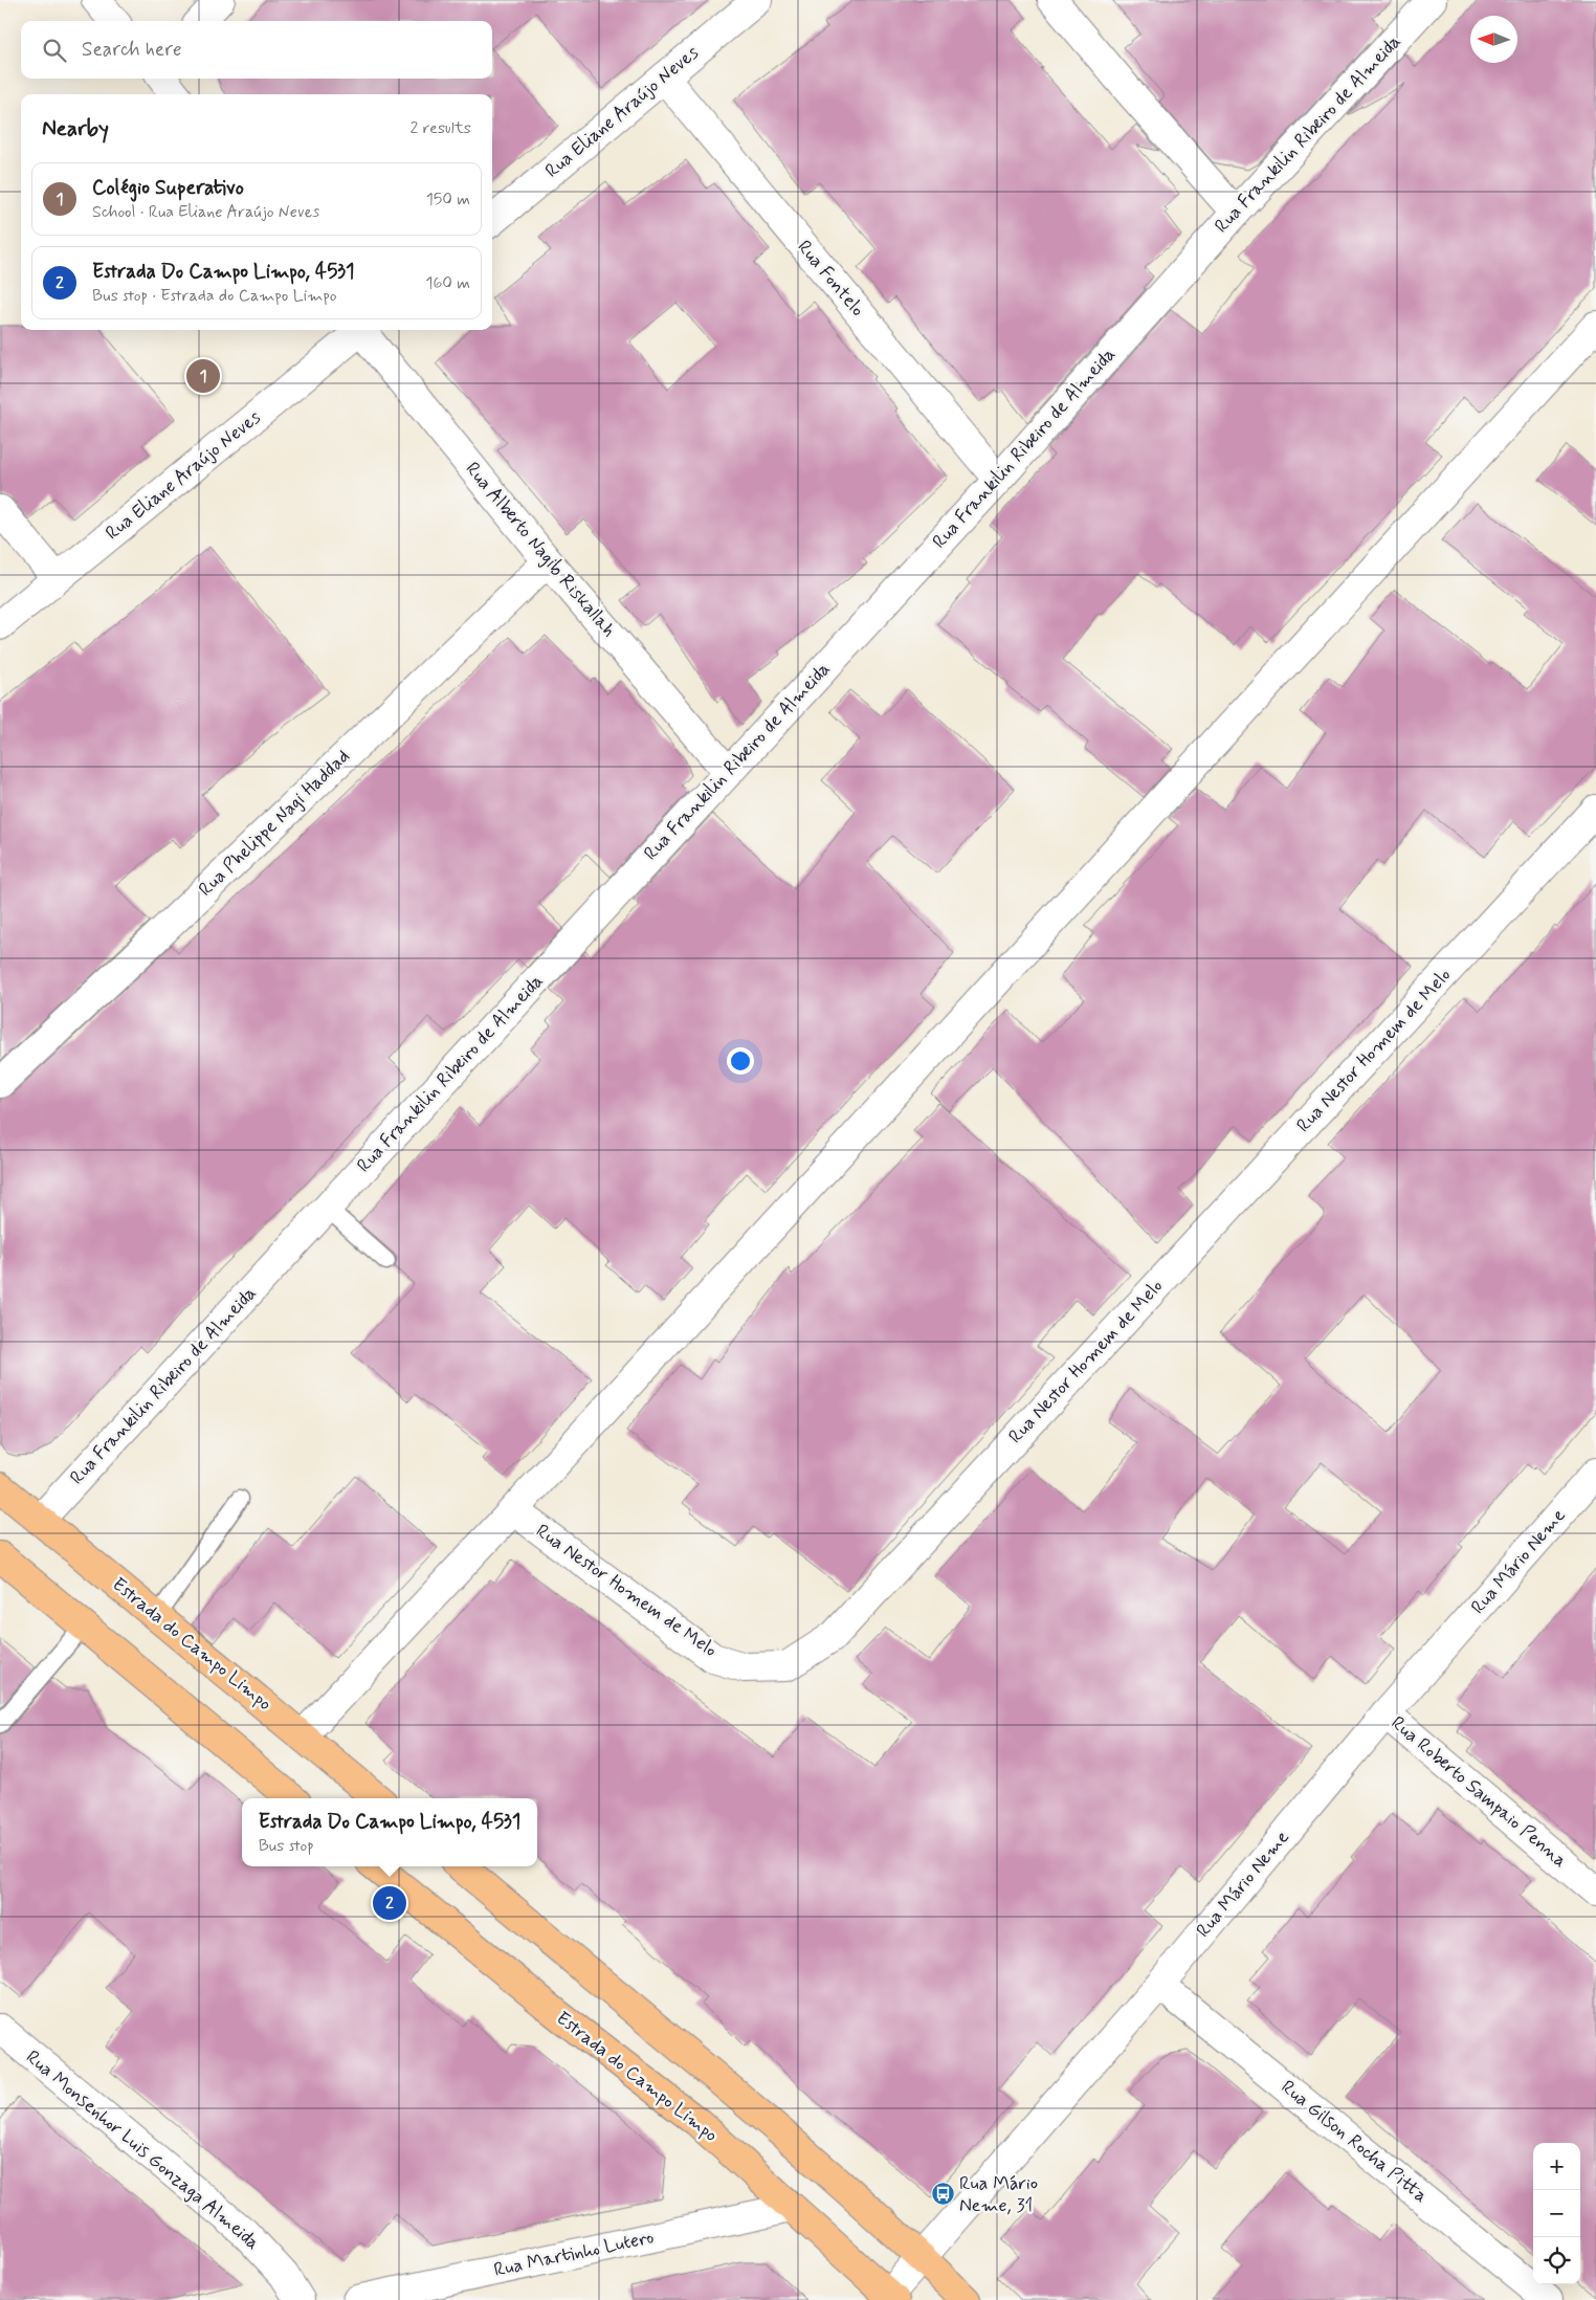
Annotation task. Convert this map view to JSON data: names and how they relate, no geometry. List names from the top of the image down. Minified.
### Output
{"streets":{"main road":["Estrada do Campo Limpo"],"street":["Rua Eliane Araújo Neves","Rua Frankilin Ribeiro de Almeida","Rua Fontelo","Rua Alberto Nagib Riskallah","Rua Phelippe Nagi Haddad","Rua Nestor Homem de Melo","Rua Mário Neme","Rua Roberto Sampaio Penna","Rua Gilson Rocha Pitta","Rua Monsenhor Luis Gonzaga Almeida","Rua Martinho Lutero"]},"crossings":[["Rua Eliane Araújo Neves","Rua Fontelo"],["Rua Frankilin Ribeiro de Almeida","Rua Fontelo"],["Rua Frankilin Ribeiro de Almeida","Rua Alberto Nagib Riskallah"],["Rua Frankilin Ribeiro de Almeida","Estrada do Campo Limpo"],["Rua Alberto Nagib Riskallah","Rua Phelippe Nagi Haddad"],["Rua Mário Neme","Estrada do Campo Limpo"],["Rua Mário Neme","Rua Roberto Sampaio Penna"],["Rua Mário Neme","Rua Gilson Rocha Pitta"],["Estrada do Campo Limpo","Rua Martinho Lutero"]],"places":{"bus stop":["Rua Mário Neme, 31"]},"north":"left","page":{"search":"Search here","heading":["Nearby","2 results"],"list":[{"mark":"1","name":"Colégio Superativo","note":"School · Rua Eliane Araújo Neves","value":"150 m"},{"mark":"2","name":"Estrada Do Campo Limpo, 4531","note":"Bus stop · Estrada do Campo Limpo","value":"160 m"}],"pins":["1","2"],"popup":["Estrada Do Campo Limpo, 4531","Bus stop"],"map_buttons":["+","−"]}}
